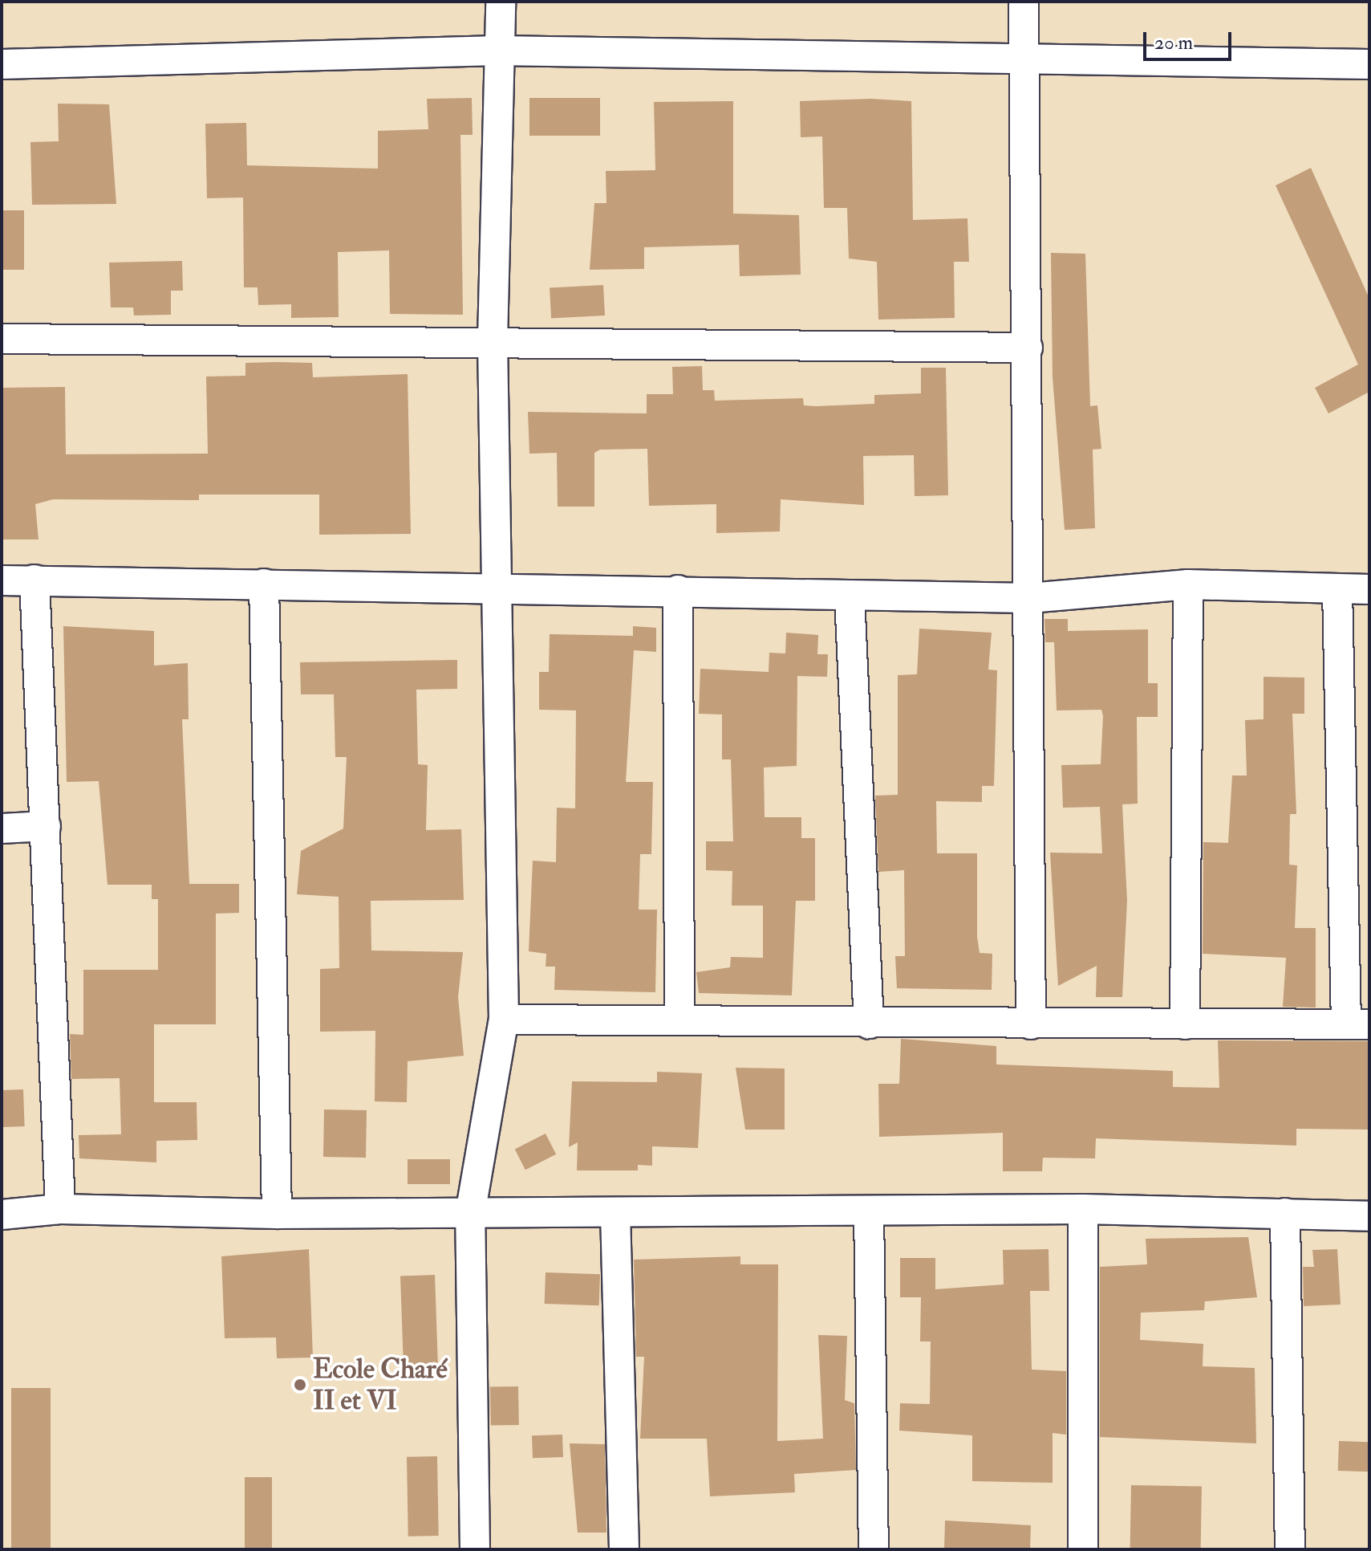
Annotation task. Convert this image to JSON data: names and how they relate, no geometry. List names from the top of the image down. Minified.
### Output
{"places":["Ecole Charé II et VI"],"scale_bar":"20 m"}
